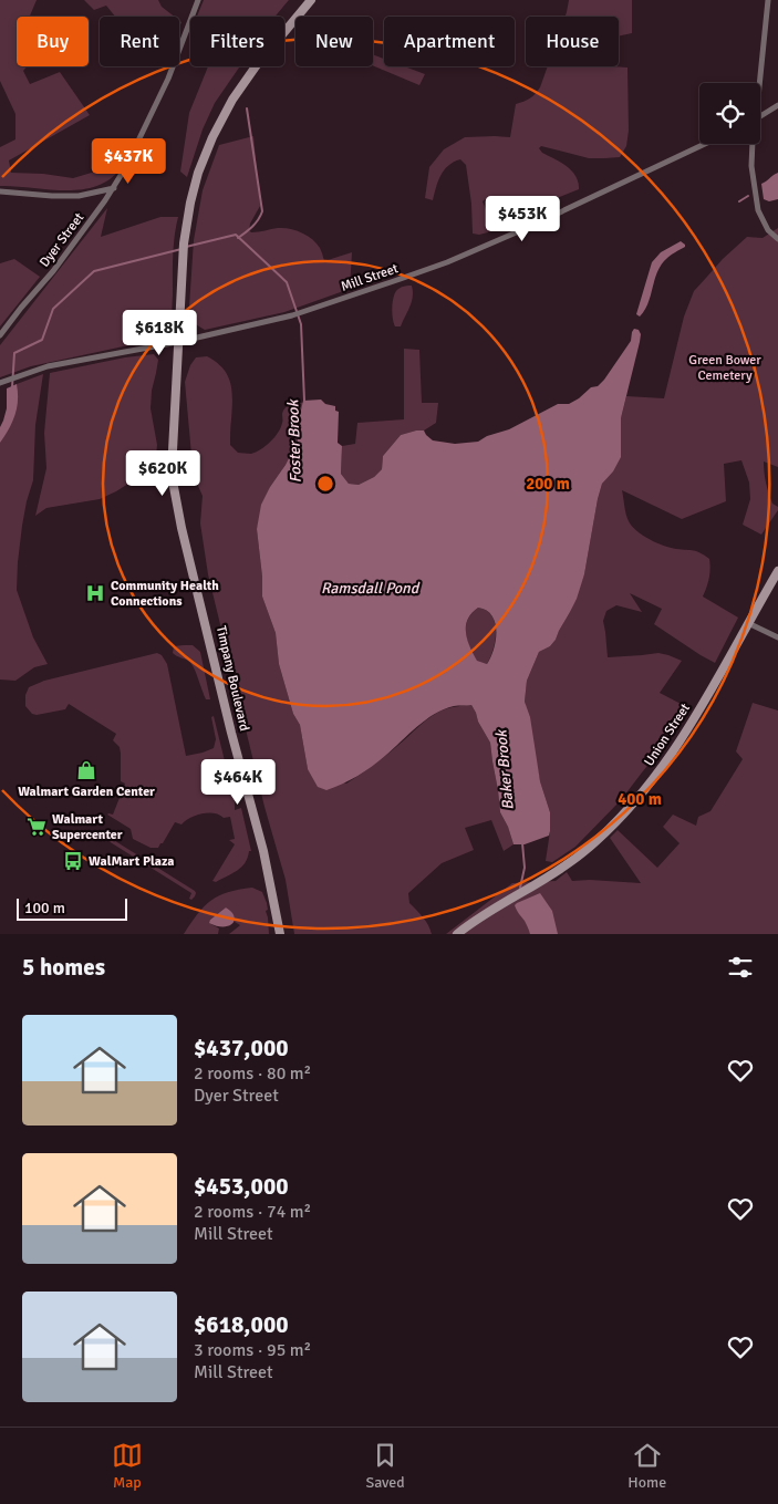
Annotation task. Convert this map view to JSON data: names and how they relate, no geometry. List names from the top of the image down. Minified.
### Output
{"streets":{"main road":["Timpany Boulevard","Union Street"],"street":["Dyer Street","Mill Street"]},"crossings":[["Mill Street","Timpany Boulevard"]],"water":["Foster Brook","Ramsdall Pond","Baker Brook"],"parks":["Green Bower Cemetery"],"places":{"hospital":["Community Health Connections"],"shop":["Walmart Garden Center"],"supermarket":["Walmart Supercenter"],"bus stop":["WalMart Plaza"]},"scale_bar":"100 m","page":{"chip":["Buy","Rent","Filters","New","Apartment","House"],"price":["$437K","$453K","$618K","$620K","$464K"],"scale":"100 m","heading":"5 homes","list":[{"name":"$437,000","note":"2 rooms · 80 m² · Dyer Street"},{"name":"$453,000","note":"2 rooms · 74 m² · Mill Street"},{"name":"$618,000","note":"3 rooms · 95 m² · Mill Street"}],"tabs":["Map","Saved","Home"]},"rings":["200 m","400 m"]}
